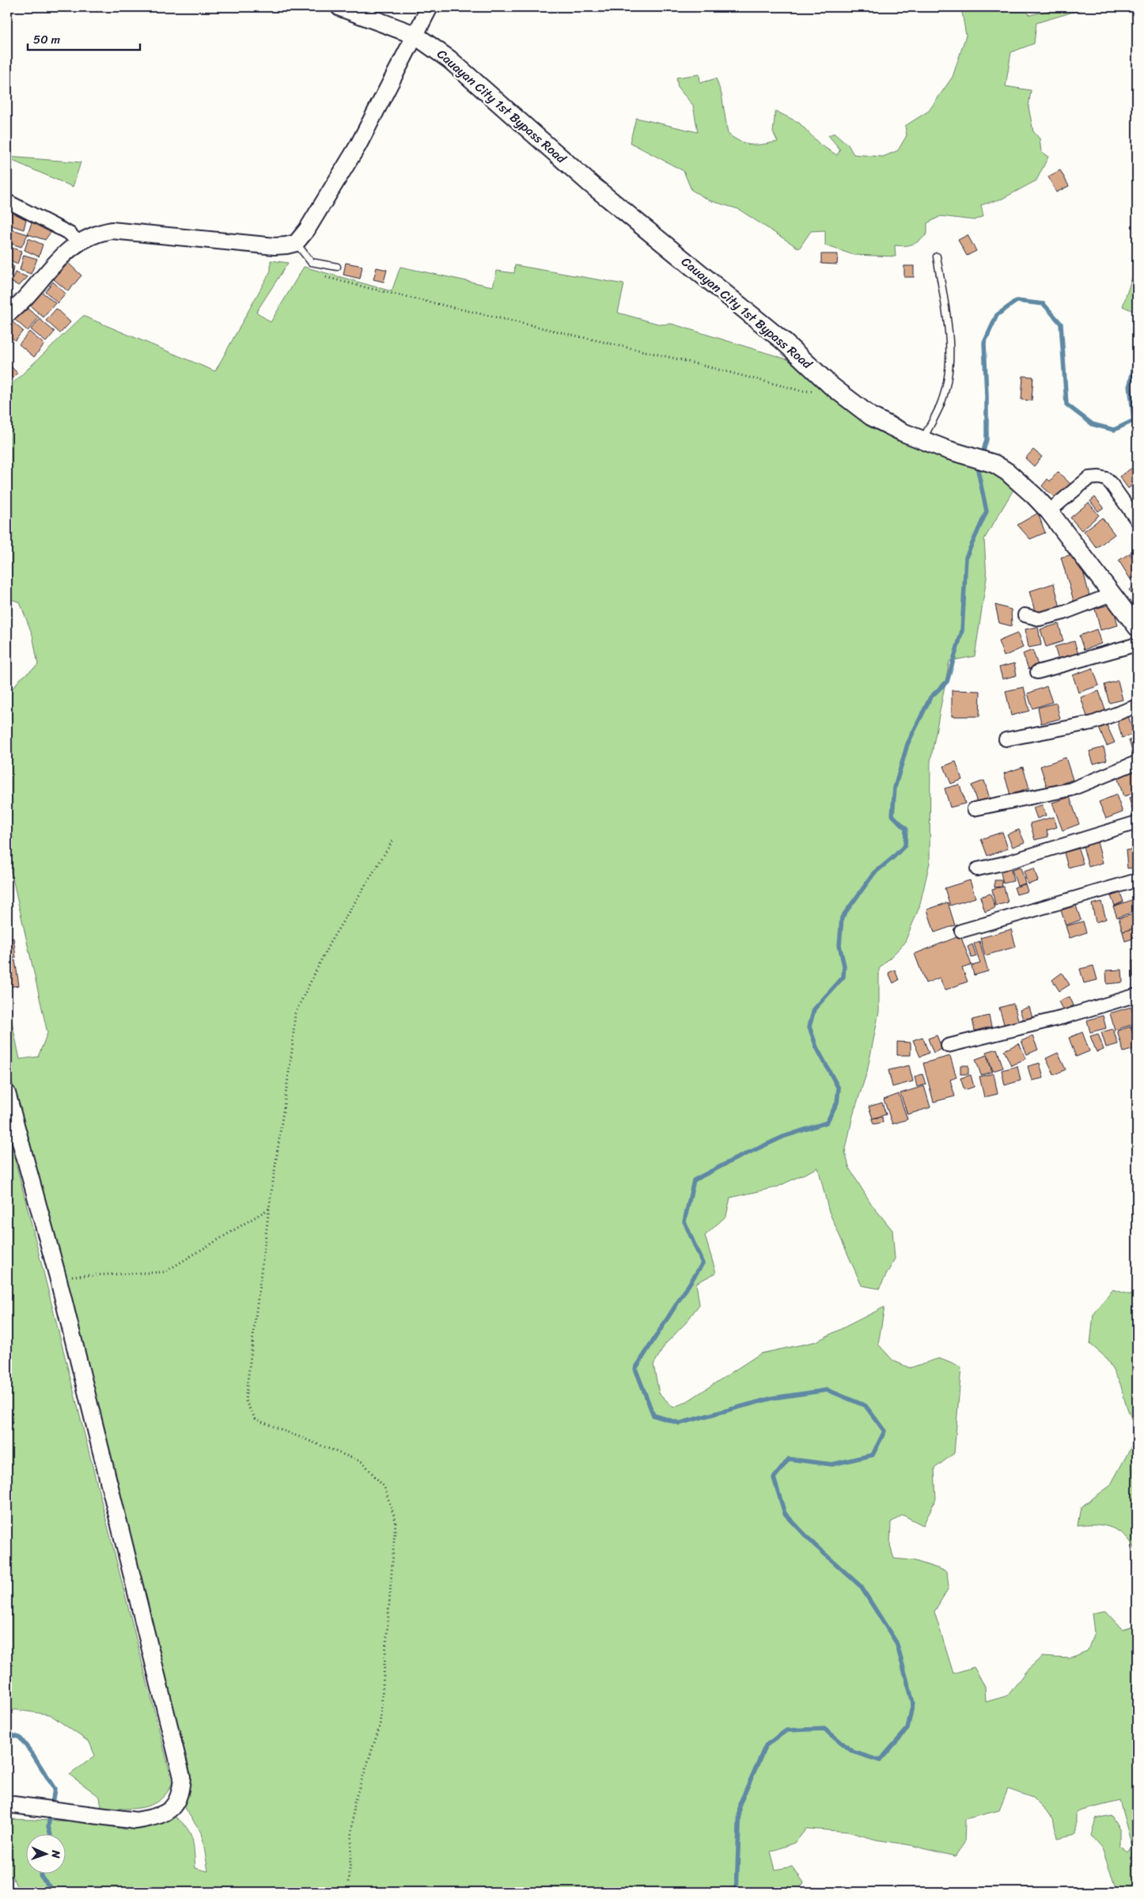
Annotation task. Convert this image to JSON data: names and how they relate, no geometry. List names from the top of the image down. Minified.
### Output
{"streets":{"main road":["Cauayan City 1st Bypass Road"]},"scale_bar":"50 m","north":"right"}
